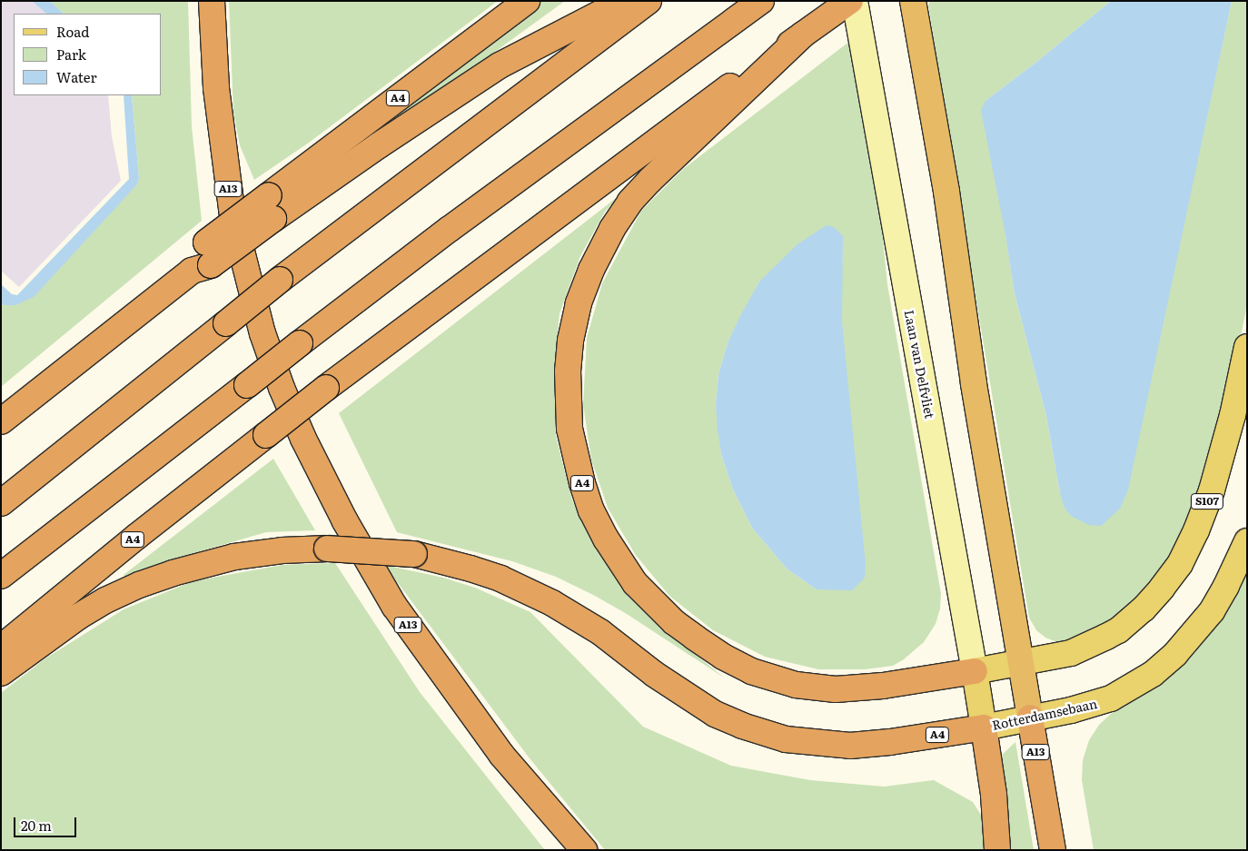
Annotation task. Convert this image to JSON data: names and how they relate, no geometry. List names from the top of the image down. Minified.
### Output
{"streets":{"highway":["A4","A13"],"main road":["Laan van Delfvliet","S107","Rotterdamsebaan"]},"crossings":[["A4","Laan van Delfvliet"],["A4","S107"],["A4","Rotterdamsebaan"],["A13","Rotterdamsebaan"],["Laan van Delfvliet","S107"],["Laan van Delfvliet","Rotterdamsebaan"]],"legend":["Road","Park","Water"],"scale_bar":"20 m"}
